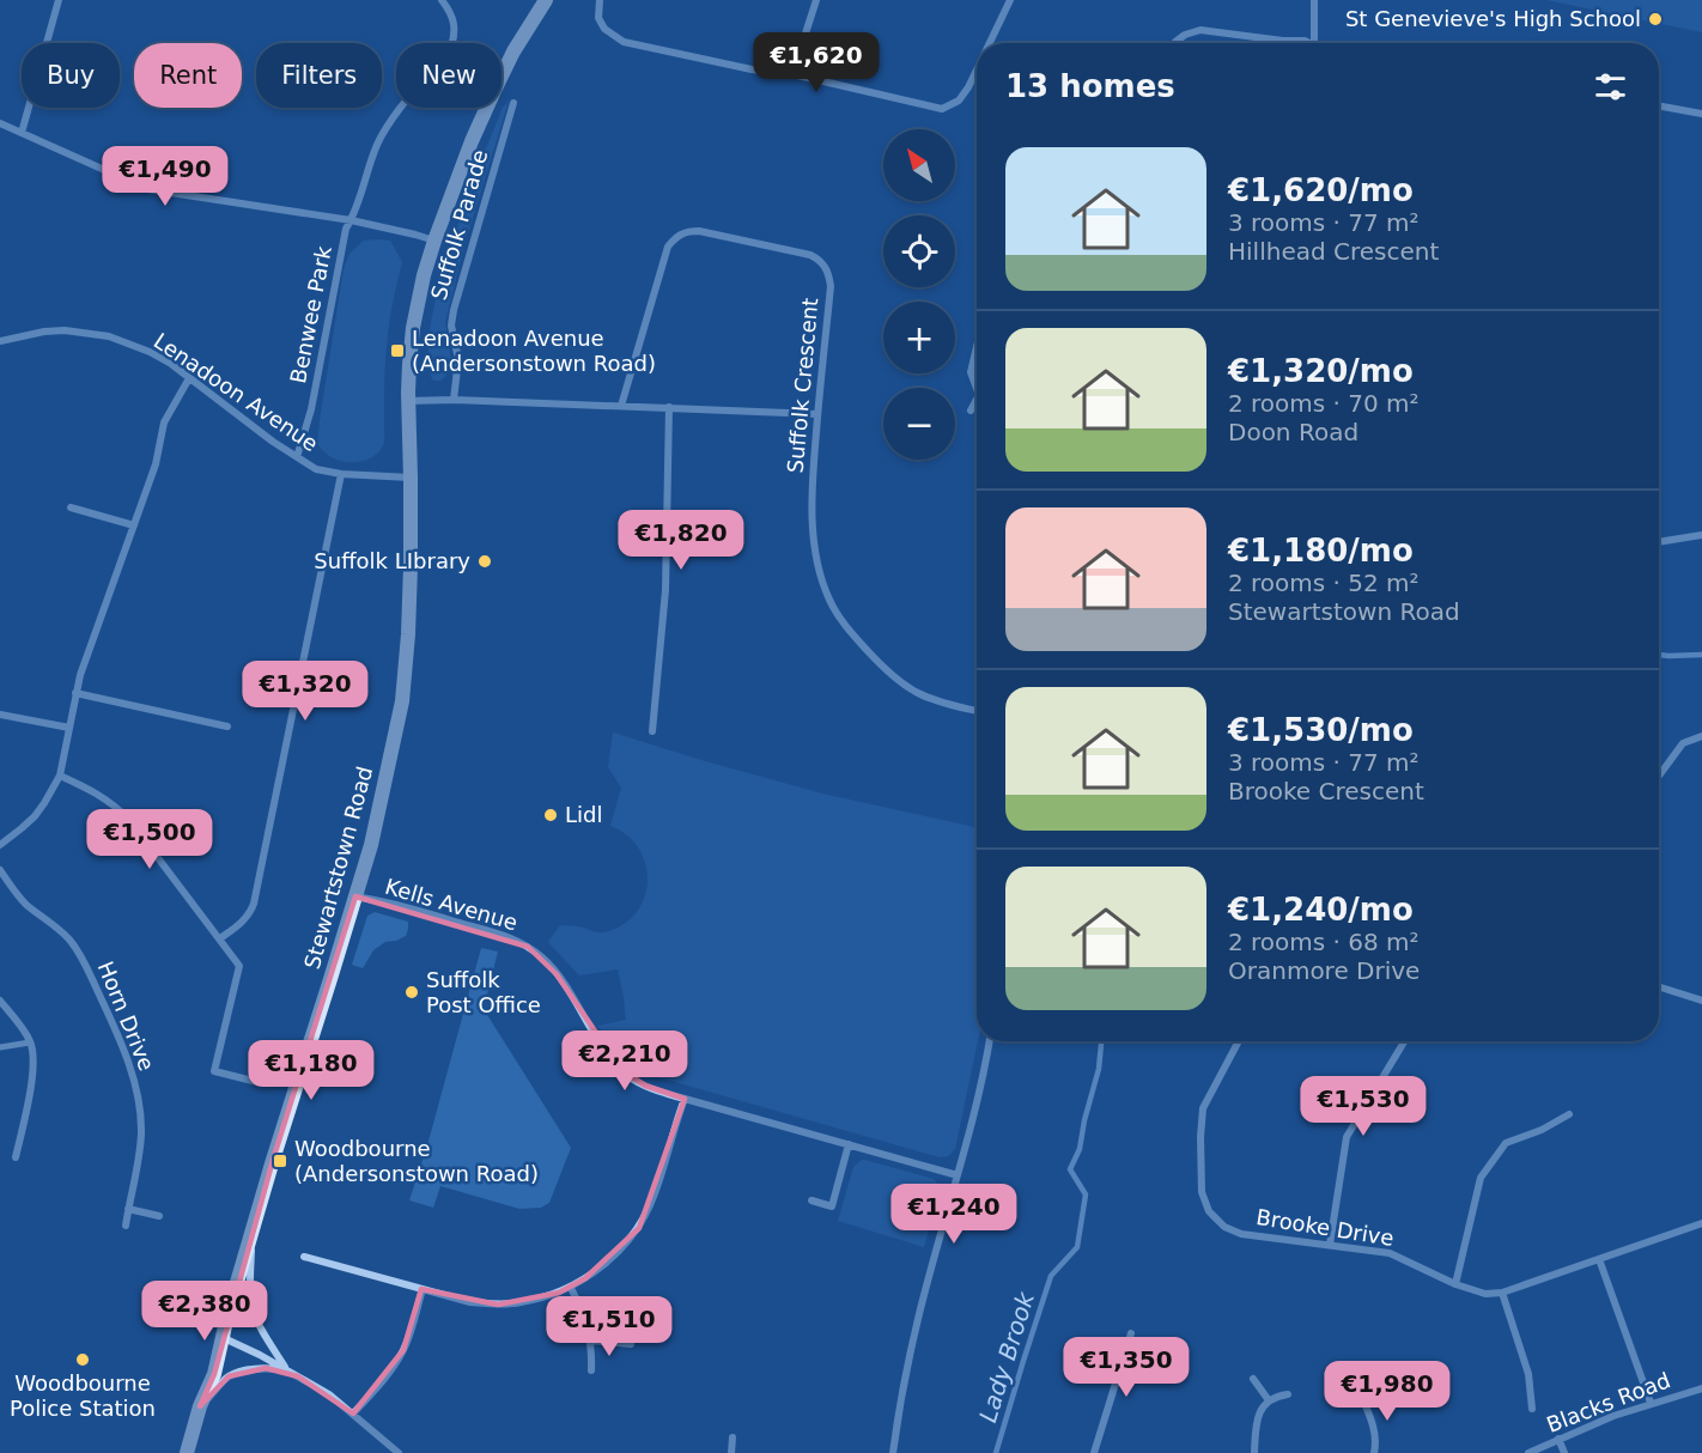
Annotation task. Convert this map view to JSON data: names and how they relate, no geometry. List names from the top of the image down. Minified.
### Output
{"streets":{"main road":["Stewartstown Road"],"street":["Suffolk Parade","Benwee Park","Suffolk Crescent","Lenadoon Avenue","Kells Avenue","Horn Drive","Brooke Drive","Blacks Road"]},"crossings":[["Benwee Park","Lenadoon Avenue"],["Lenadoon Avenue","Stewartstown Road"],["Stewartstown Road","Kells Avenue"]],"water":["Lady Brook"],"places":{"other":["St Genevieve's High School","Suffolk LIbrary","Lidl","Suffolk Post Office","Woodbourne Police Station"],"transit":["Lenadoon Avenue (Andersonstown Road)","Woodbourne (Andersonstown Road)"]},"north":"top left","page":{"price":["€1,620","€1,490","€1,820","€1,320","€1,500","€2,210","€1,180","€1,530","€1,240","€2,380","€1,510","€1,350","€1,980"],"chip":["Buy","Rent","Filters","New"],"heading":"13 homes","map_buttons":["+","−"],"list":[{"name":"€1,620/mo","note":"3 rooms · 77 m² · Hillhead Crescent"},{"name":"€1,320/mo","note":"2 rooms · 70 m² · Doon Road"},{"name":"€1,180/mo","note":"2 rooms · 52 m² · Stewartstown Road"},{"name":"€1,530/mo","note":"3 rooms · 77 m² · Brooke Crescent"},{"name":"€1,240/mo","note":"2 rooms · 68 m² · Oranmore Drive"}]}}
